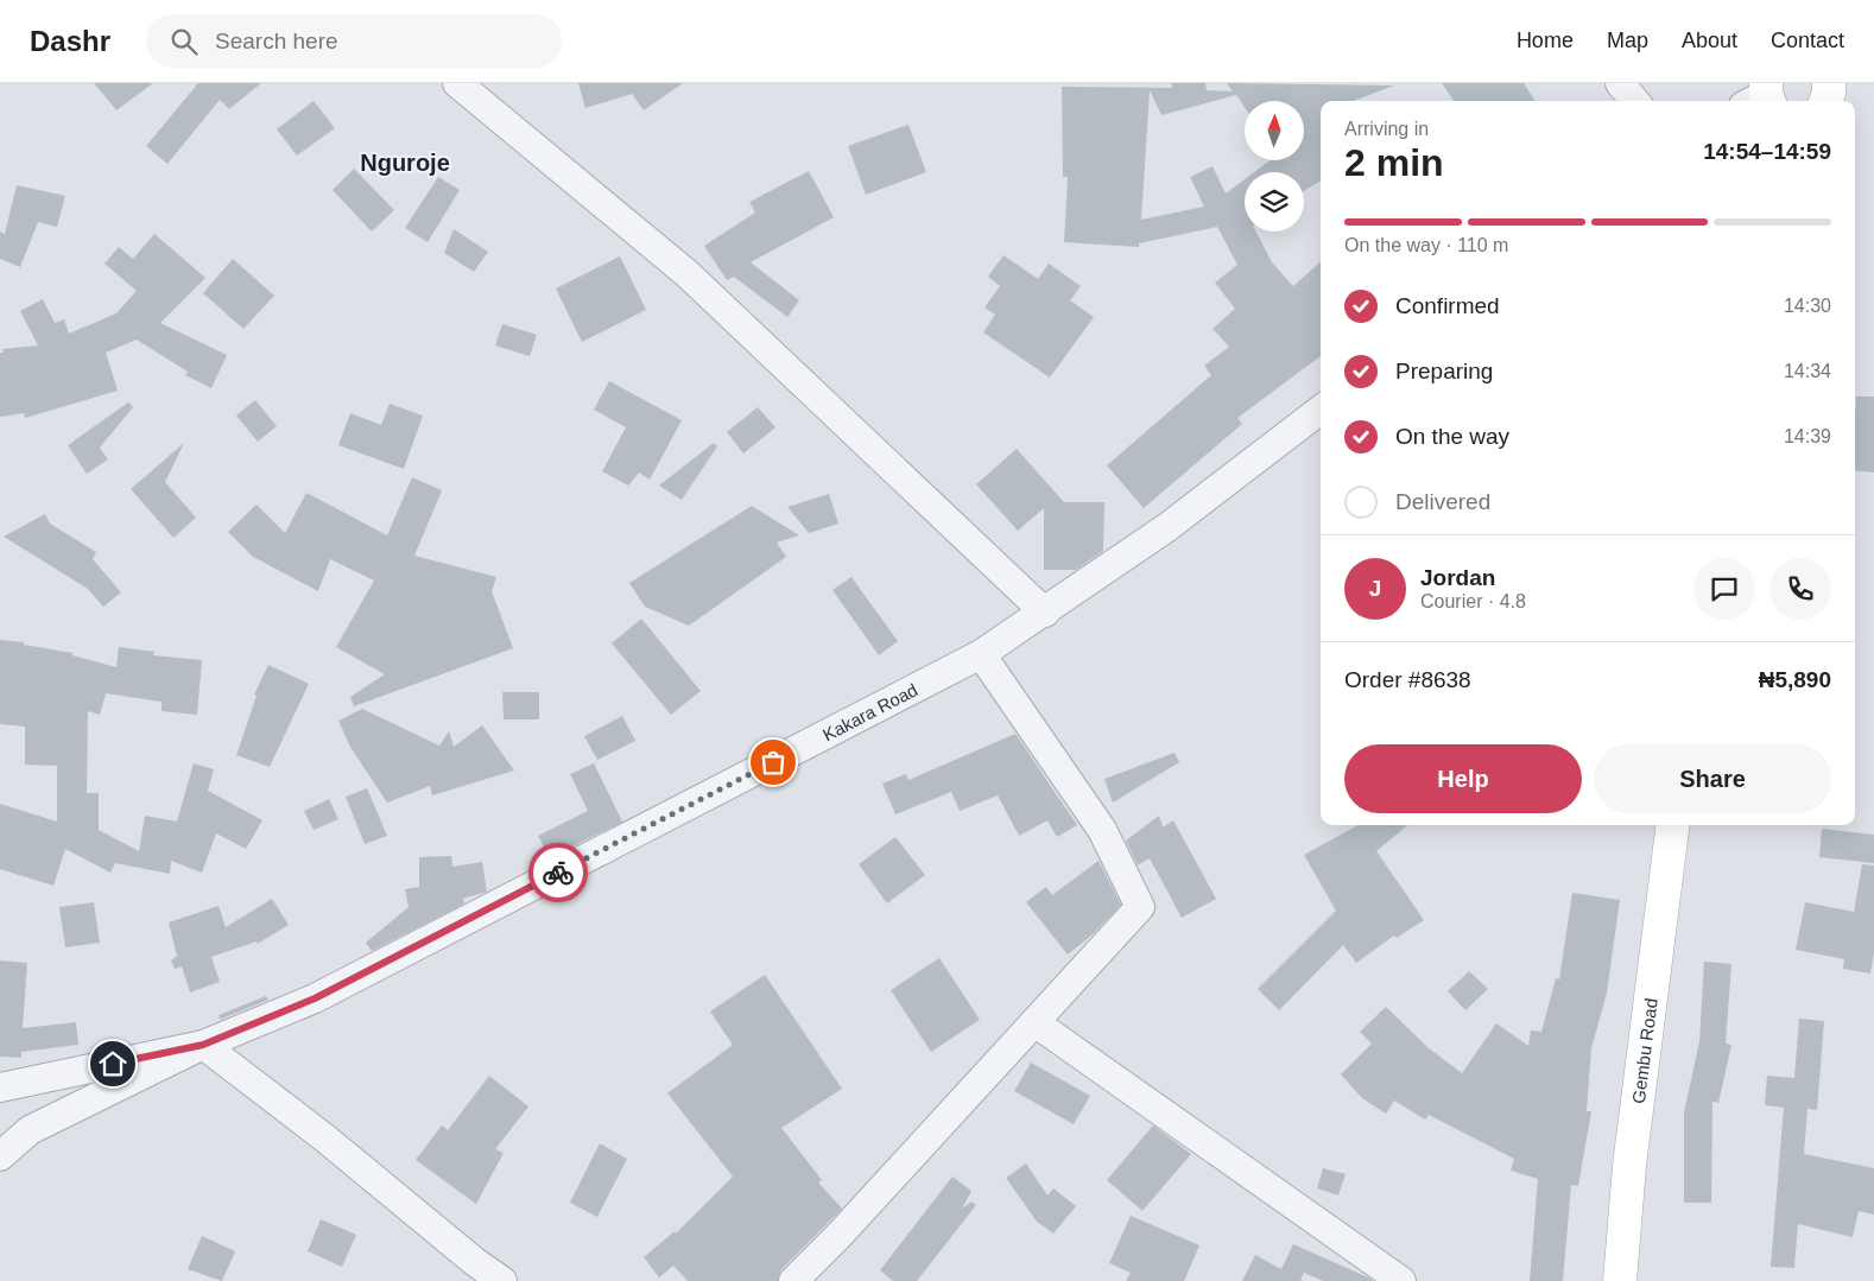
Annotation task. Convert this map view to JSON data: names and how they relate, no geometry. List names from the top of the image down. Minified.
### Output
{"streets":{"main road":["Gembu Road"],"street":["Kakara Road"]},"districts":["Nguroje"],"north":"top","page":{"header":"Dashr","search":"Search here","nav":["Home","Map","About","Contact"],"heading":["2 min","Arriving in","14:54–14:59"],"panel":["Jordan","Courier · 4.8","Order #8638","₦5,890"],"bar":"On the way · 110 m","list":[["Confirmed","14:30"],["Preparing","14:34"],["On the way","14:39"],"Delivered"],"round":"J","buttons":["Help","Share"]}}
